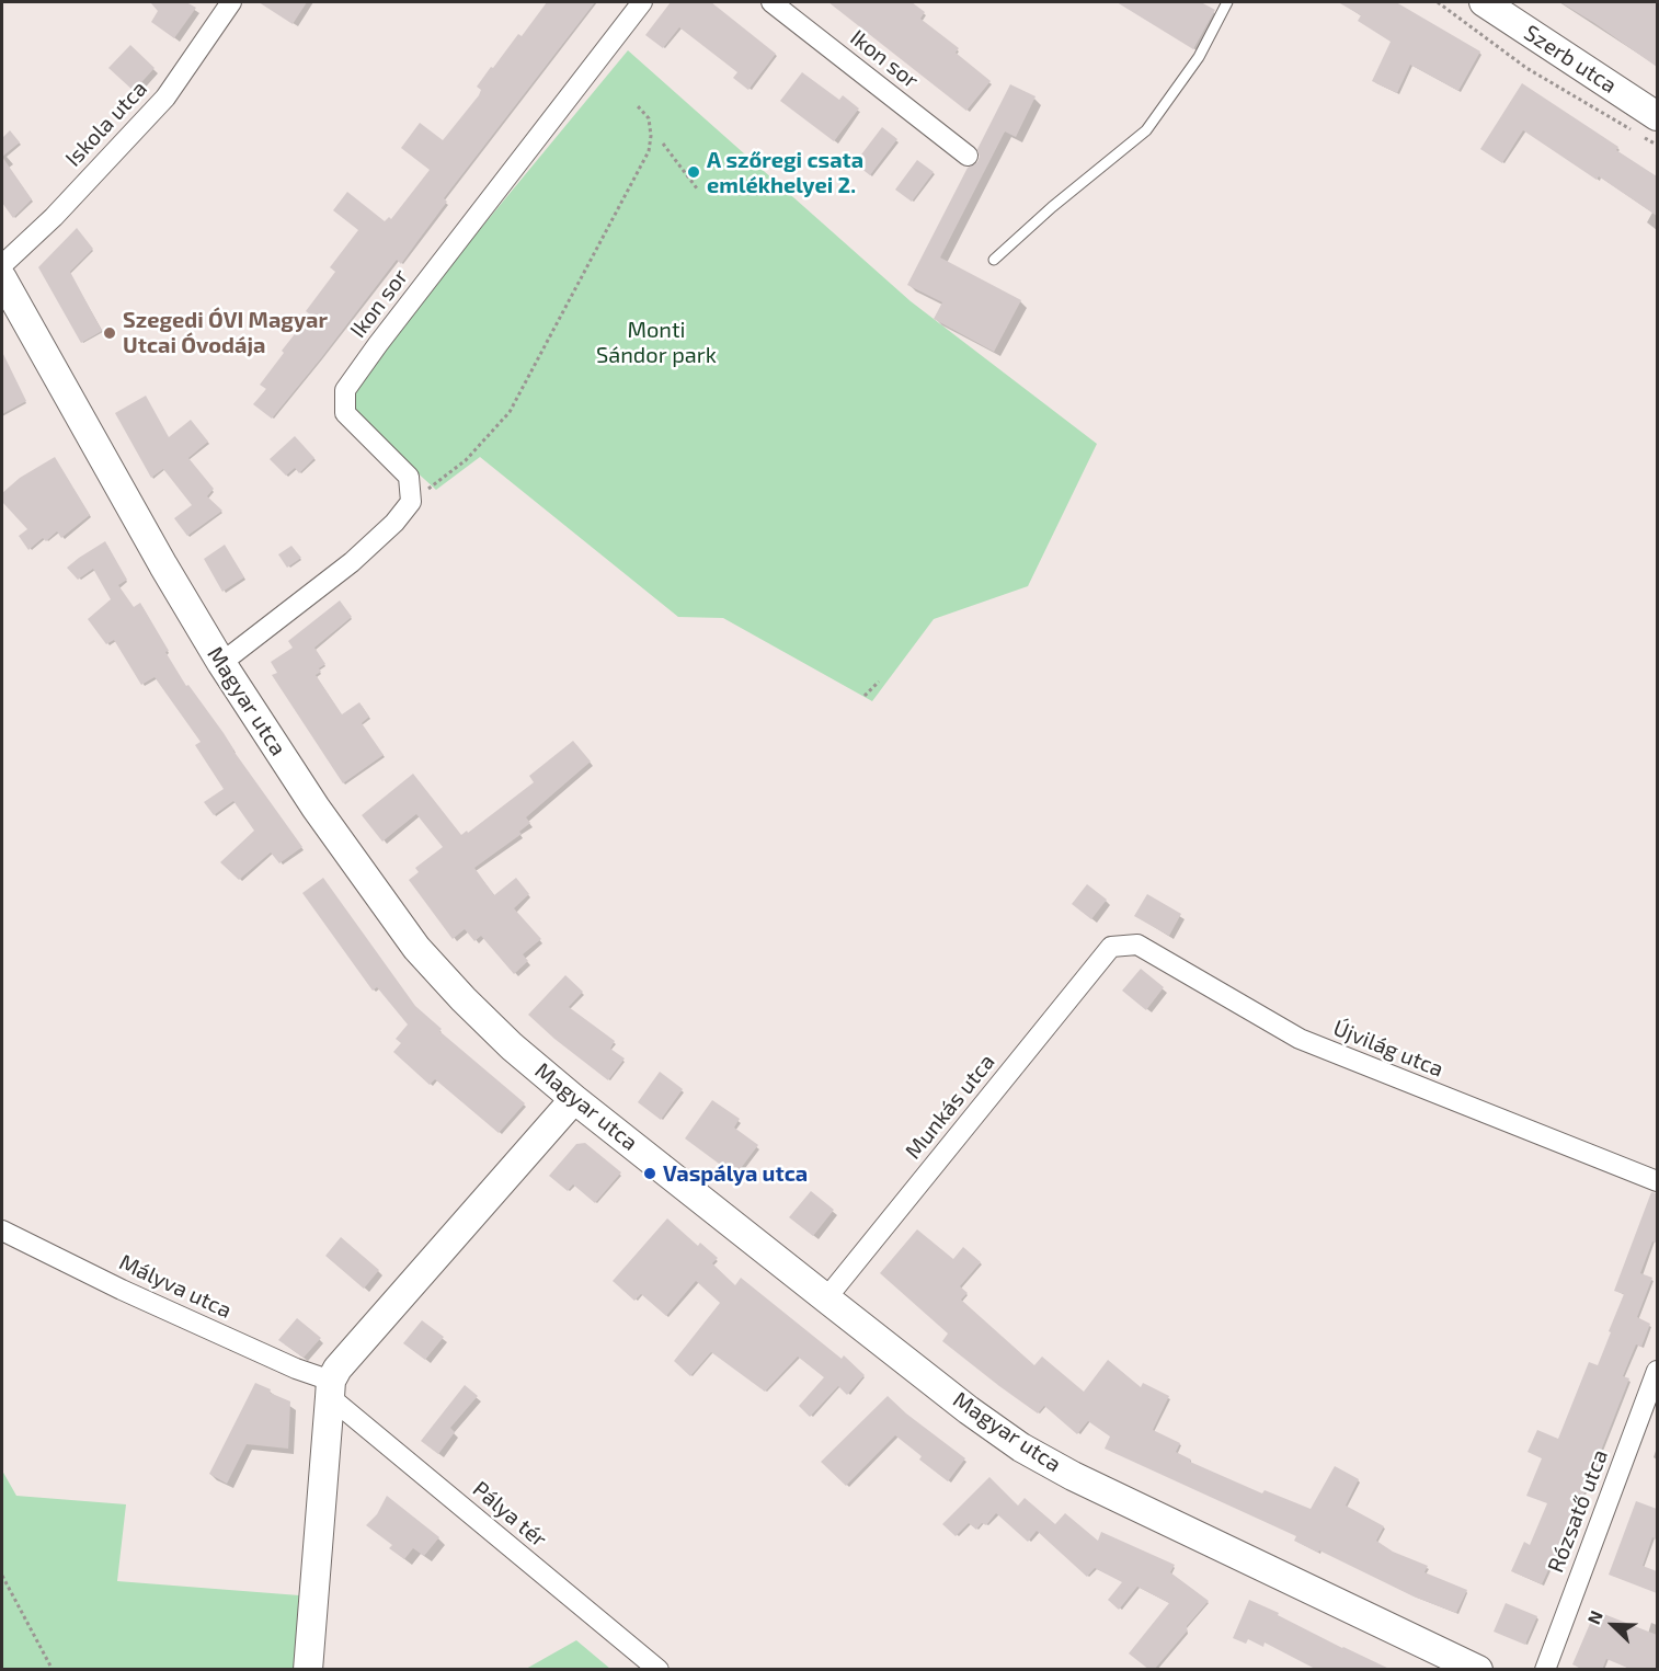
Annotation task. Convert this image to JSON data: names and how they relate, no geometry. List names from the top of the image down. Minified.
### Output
{"streets":{"street":["Ikon sor","Szerb utca","Iskola utca","Magyar utca","Újvilág utca","Munkás utca","Mályva utca","Rózsatő utca","Pálya tér"]},"crossings":[["Magyar utca","Munkás utca"],["Újvilág utca","Munkás utca"],["Mályva utca","Pálya tér"]],"parks":["Monti Sándor park"],"places":["A szőregi csata emlékhelyei 2.","Szegedi ÓVI Magyar Utcai Óvodája","Vaspálya utca"],"north":"top left"}
